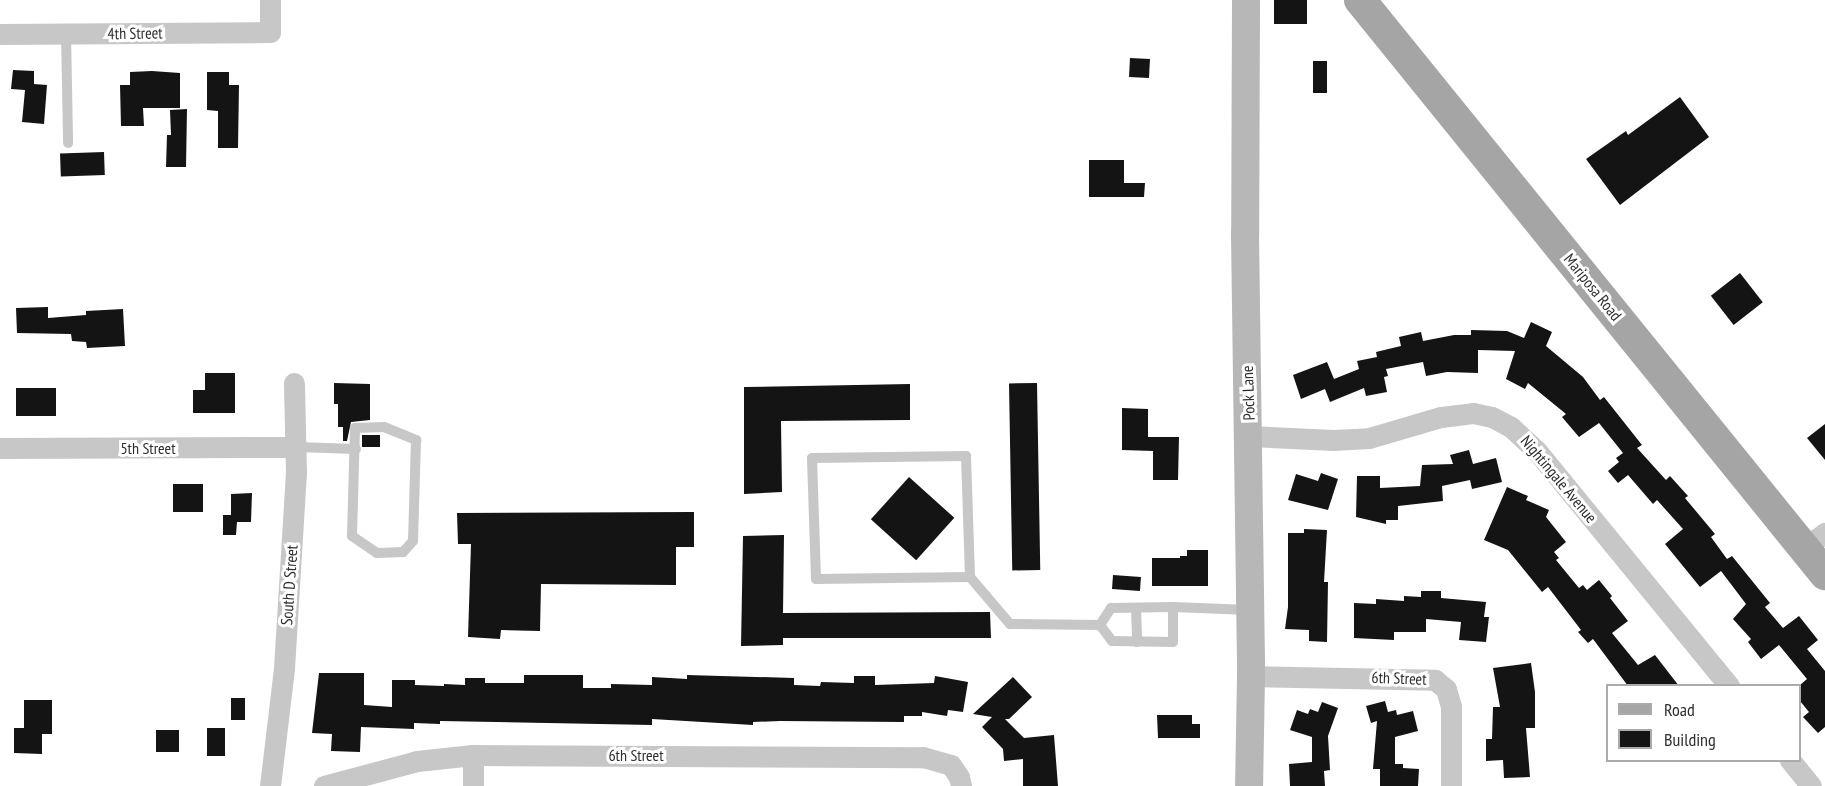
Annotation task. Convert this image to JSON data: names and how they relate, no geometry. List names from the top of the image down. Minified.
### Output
{"streets":{"main road":["Mariposa Road"],"street":["4th Street","Pock Lane","5th Street","Nightingale Avenue","South D Street","6th Street"]},"crossings":[["Pock Lane","Nightingale Avenue"],["Pock Lane","6th Street"],["5th Street","South D Street"]],"legend":["Road","Building"]}
